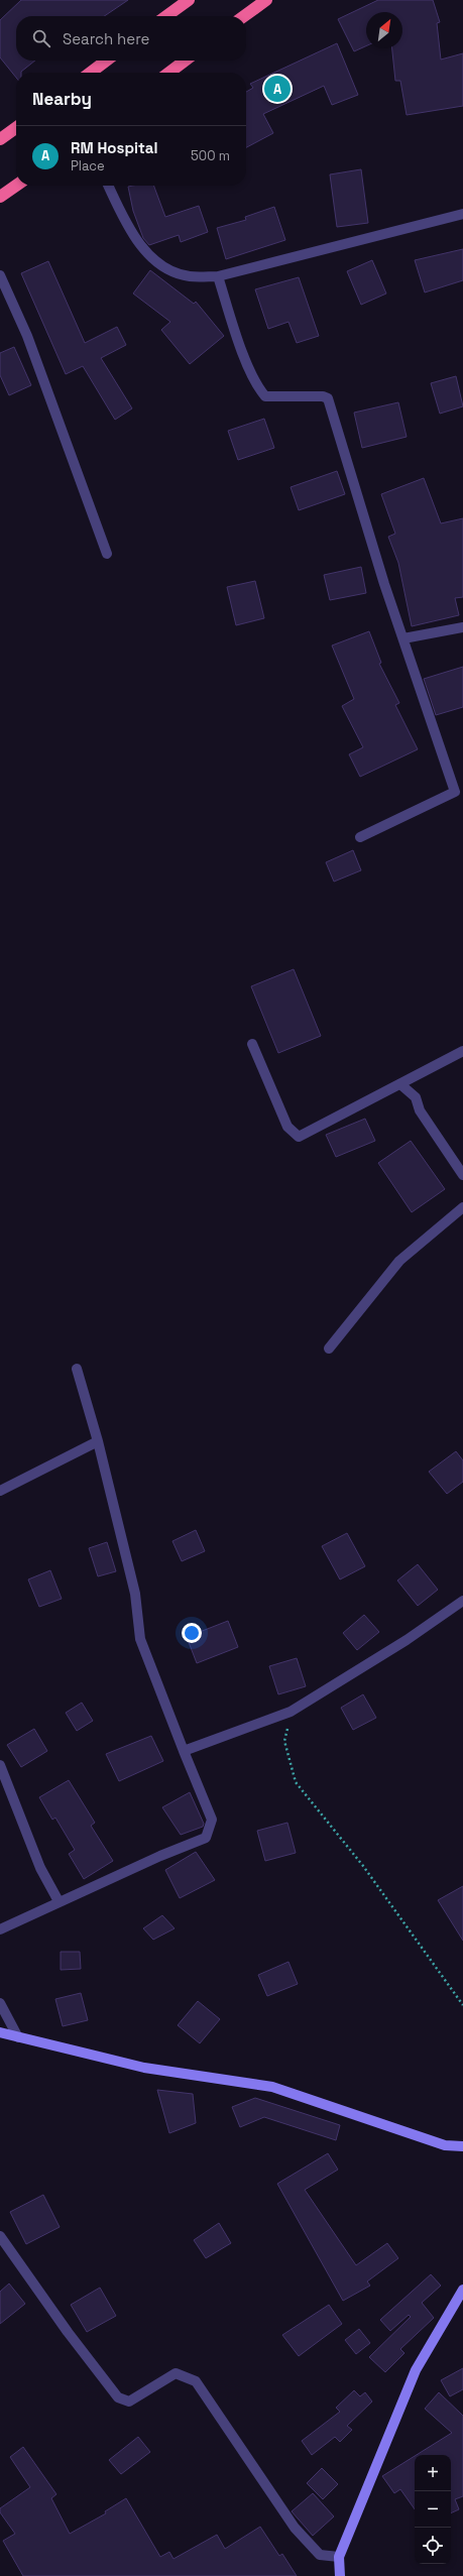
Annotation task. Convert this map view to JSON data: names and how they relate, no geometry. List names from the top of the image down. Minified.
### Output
{"north":"top right","page":{"search":"Search here","heading":"Nearby","pins":"A","list":[{"mark":"A","name":"RM Hospital","note":"Place","value":"500 m"}],"map_buttons":["+","−"]}}
